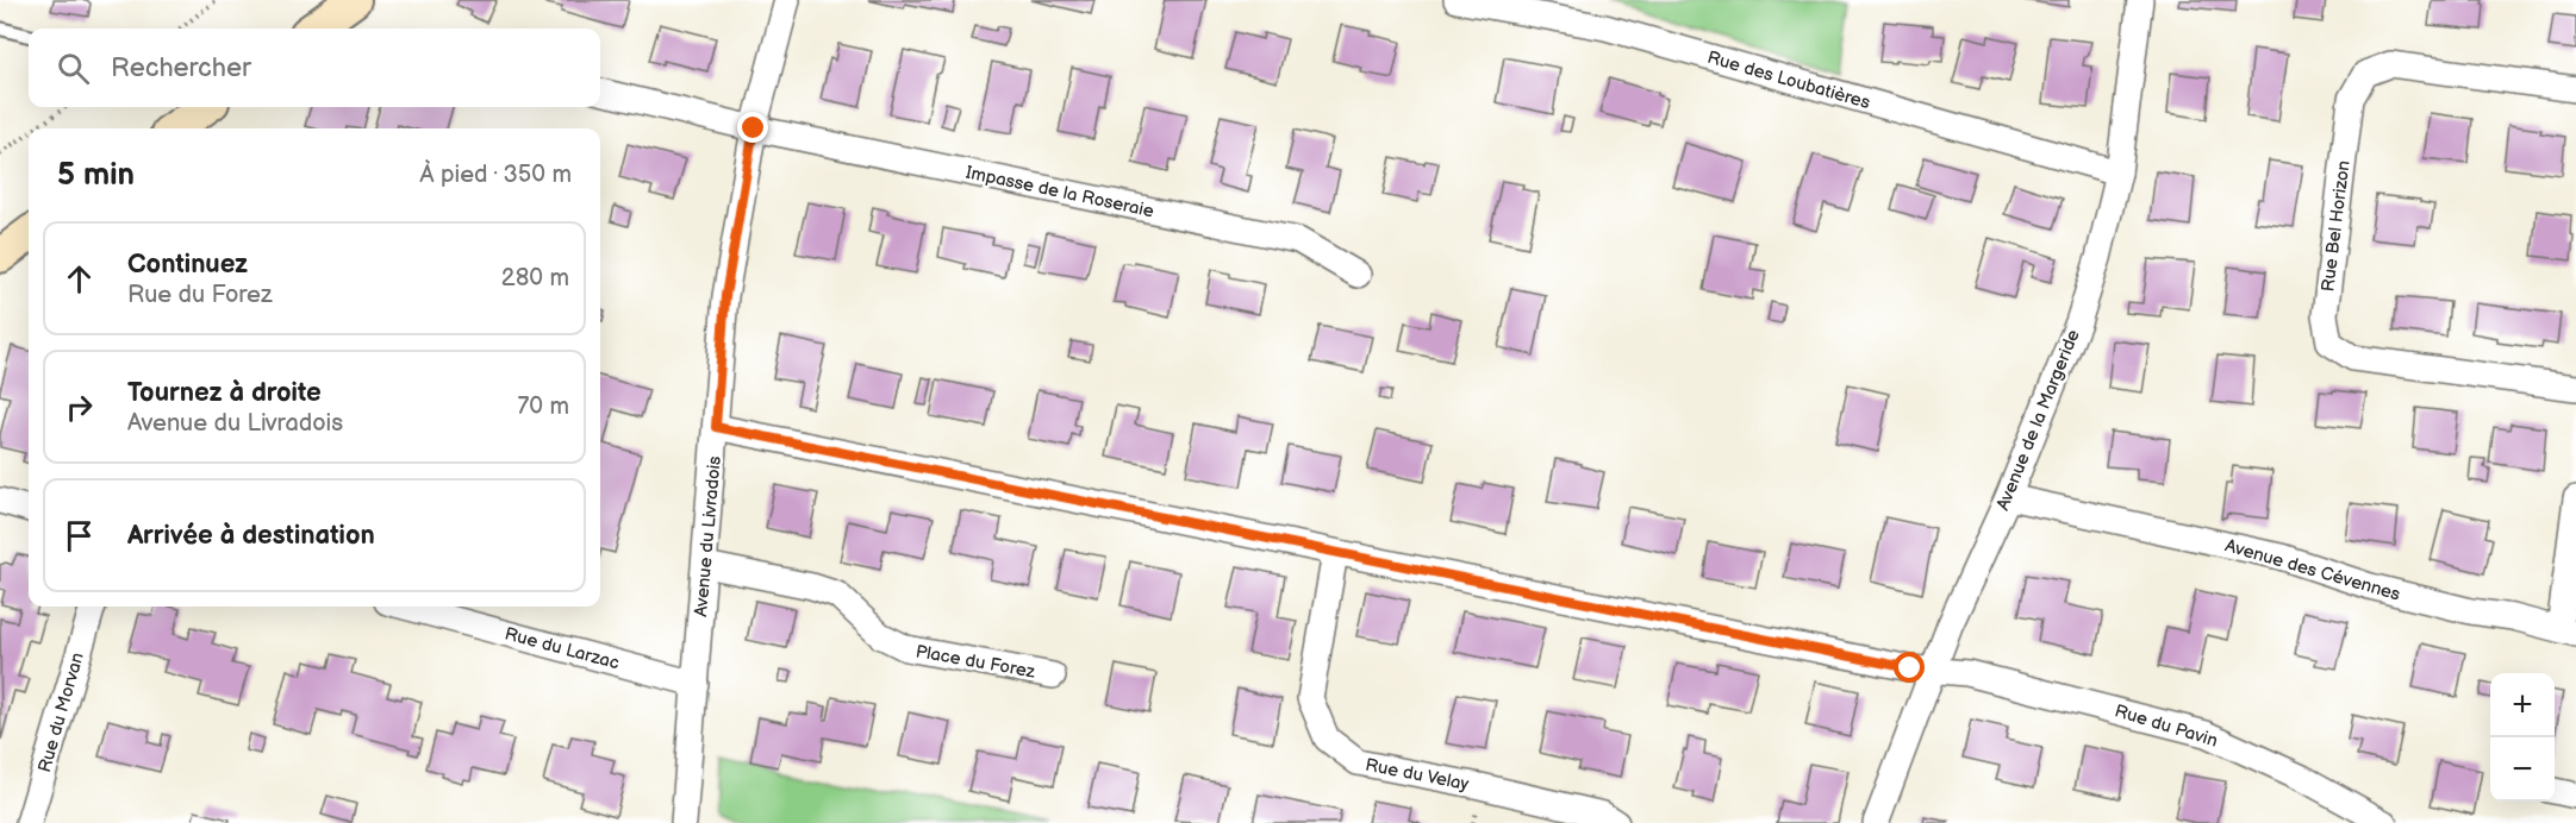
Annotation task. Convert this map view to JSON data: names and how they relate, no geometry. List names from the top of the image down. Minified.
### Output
{"streets":{"street":["Rue des Loubatières","Impasse de la Roseraie","Rue Bel Horizon","Avenue de la Margeride","Avenue du Livradois","Avenue des Cévennes","Rue du Larzac","Place du Forez","Rue du Morvan","Rue du Pavin","Rue du Velay"]},"crossings":[["Rue des Loubatières","Avenue de la Margeride"],["Impasse de la Roseraie","Avenue du Livradois"],["Avenue de la Margeride","Avenue des Cévennes"],["Avenue de la Margeride","Rue du Pavin"],["Avenue du Livradois","Rue du Larzac"],["Avenue du Livradois","Place du Forez"],["Avenue du Livradois","Rue du Pavin"],["Rue du Pavin","Rue du Velay"]],"page":{"search":"Rechercher","heading":["5 min","À pied · 350 m"],"list":[["Continuez","Rue du Forez","280 m"],["Tournez à droite","Avenue du Livradois","70 m"],"Arrivée à destination"],"map_buttons":["+","−"]}}
